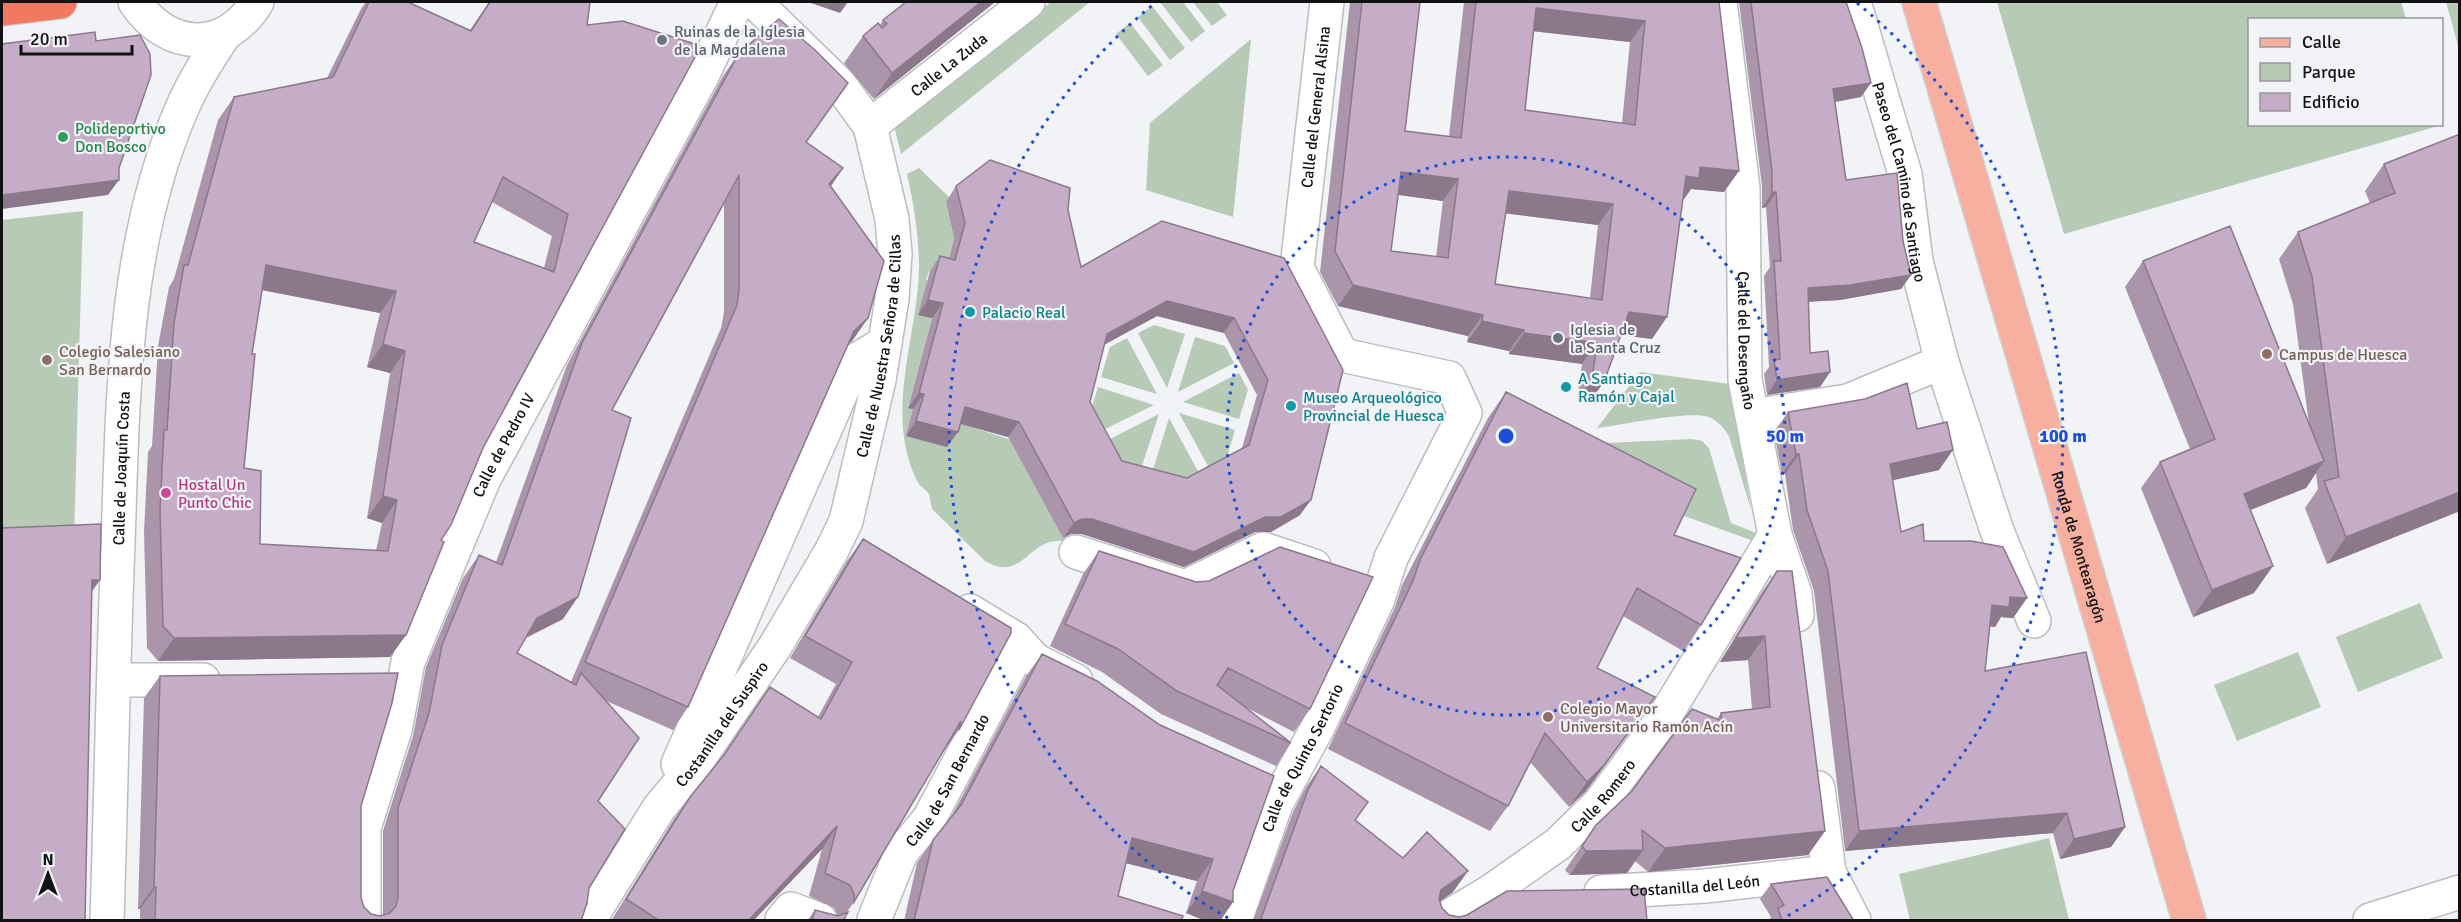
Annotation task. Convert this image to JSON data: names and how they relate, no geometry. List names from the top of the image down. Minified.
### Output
{"streets":{"main road":["Ronda de Montearagón"],"street":["Calle La Zuda","Calle del General Alsina","Paseo del Camino de Santiago","Calle del Desengaño","Calle de Nuestra Señora de Cillas","Calle de Pedro IV","Calle de Joaquín Costa","Costanilla del Suspiro","Calle de Quinto Sertorio","Calle de San Bernardo","Calle Romero","Costanilla del León"]},"crossings":[["Calle La Zuda","Calle de Nuestra Señora de Cillas"],["Calle del General Alsina","Calle de Quinto Sertorio"],["Calle del Desengaño","Calle Romero"],["Calle de Nuestra Señora de Cillas","Calle de Pedro IV"],["Calle de Nuestra Señora de Cillas","Costanilla del Suspiro"]],"places":["Ruinas de la Iglesia de la Magdalena","Polideportivo Don Bosco","Palacio Real","Iglesia de la Santa Cruz","Campus de Huesca","Colegio Salesiano San Bernardo","A Santiago Ramón y Cajal","Museo Arqueológico Provincial de Huesca","Hostal Un Punto Chic","Colegio Mayor Universitario Ramón Acín"],"legend":["Calle","Parque","Edificio"],"scale_bar":"20 m","north":"top","rings":["50 m","100 m"]}
